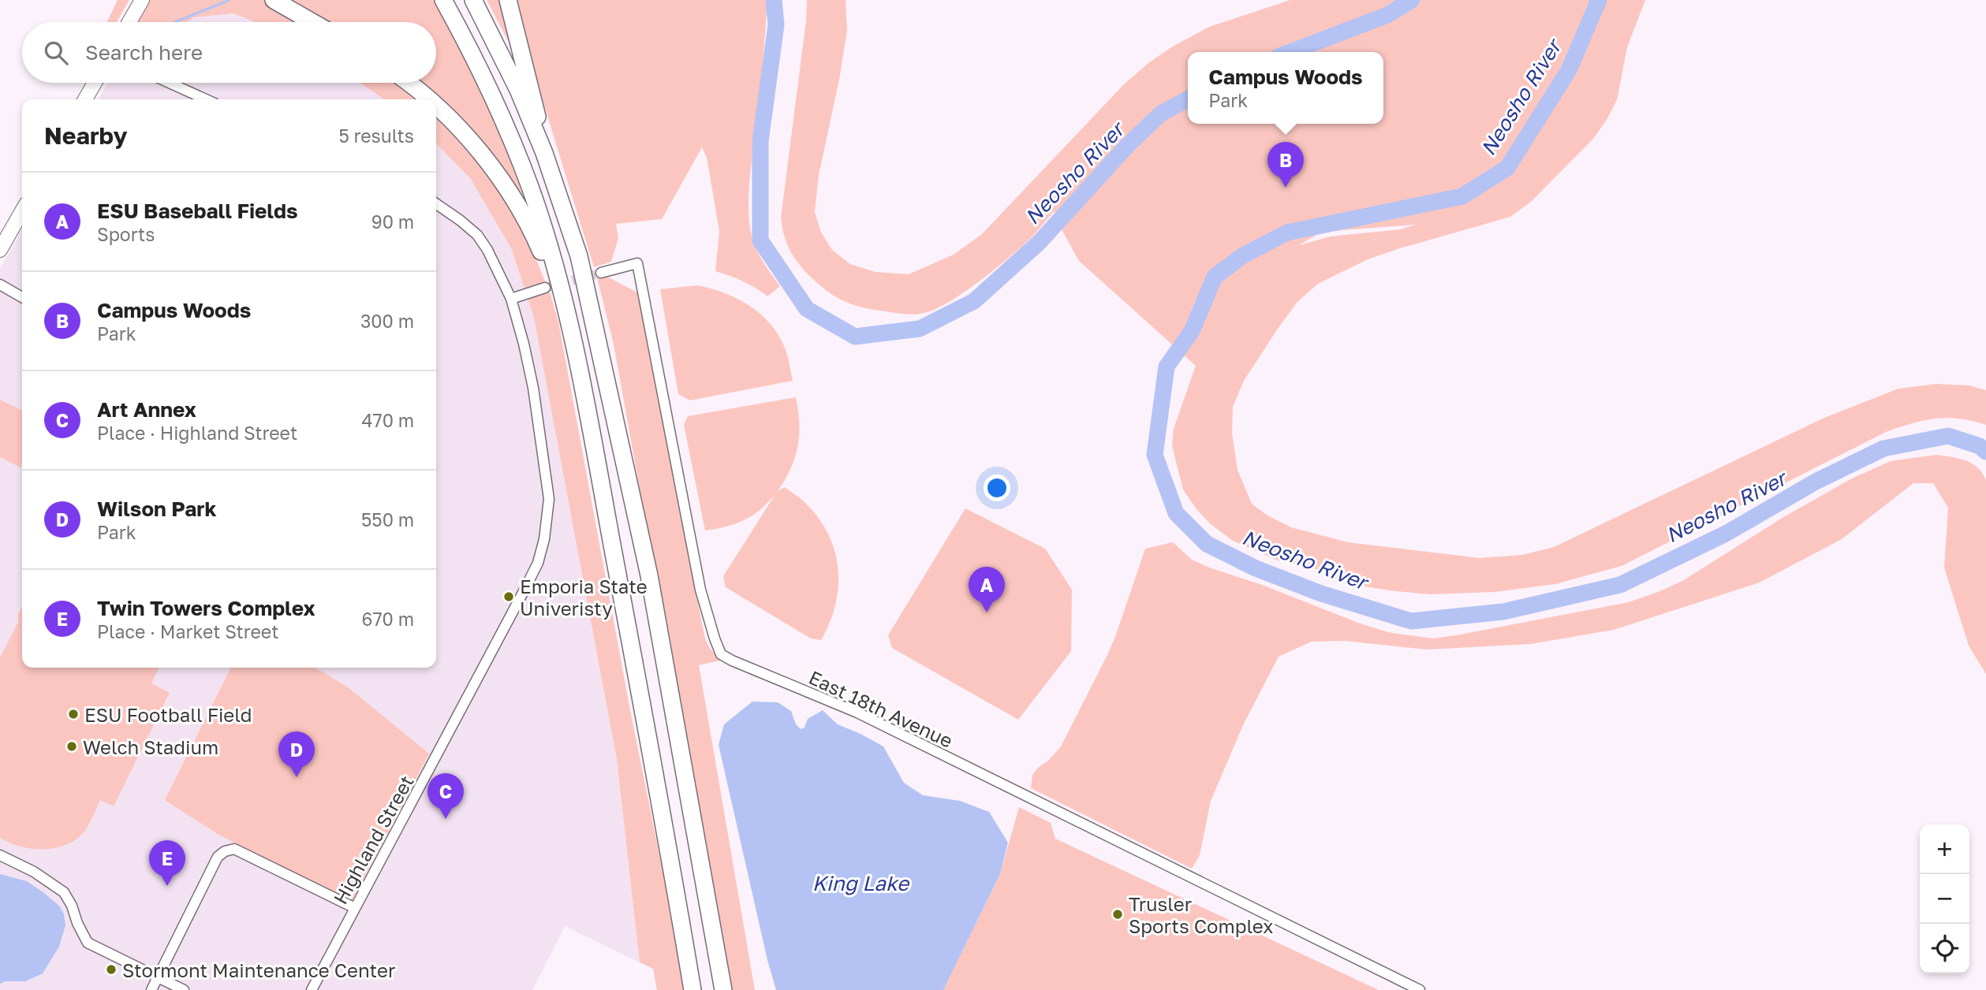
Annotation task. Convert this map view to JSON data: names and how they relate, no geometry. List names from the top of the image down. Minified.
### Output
{"streets":{"street":["East 18th Avenue","Highland Street"]},"water":["Neosho River","King Lake"],"places":["Emporia State Univeristy","ESU Football Field","Welch Stadium","Trusler Sports Complex","Stormont Maintenance Center"],"page":{"search":"Search here","popup":["Campus Woods","Park"],"heading":["Nearby","5 results"],"pins":["B","A","D","C","E"],"list":[{"mark":"A","name":"ESU Baseball Fields","note":"Sports","value":"90 m"},{"mark":"B","name":"Campus Woods","note":"Park","value":"300 m"},{"mark":"C","name":"Art Annex","note":"Place · Highland Street","value":"470 m"},{"mark":"D","name":"Wilson Park","note":"Park","value":"550 m"},{"mark":"E","name":"Twin Towers Complex","note":"Place · Market Street","value":"670 m"}],"map_buttons":["+","−"]}}
